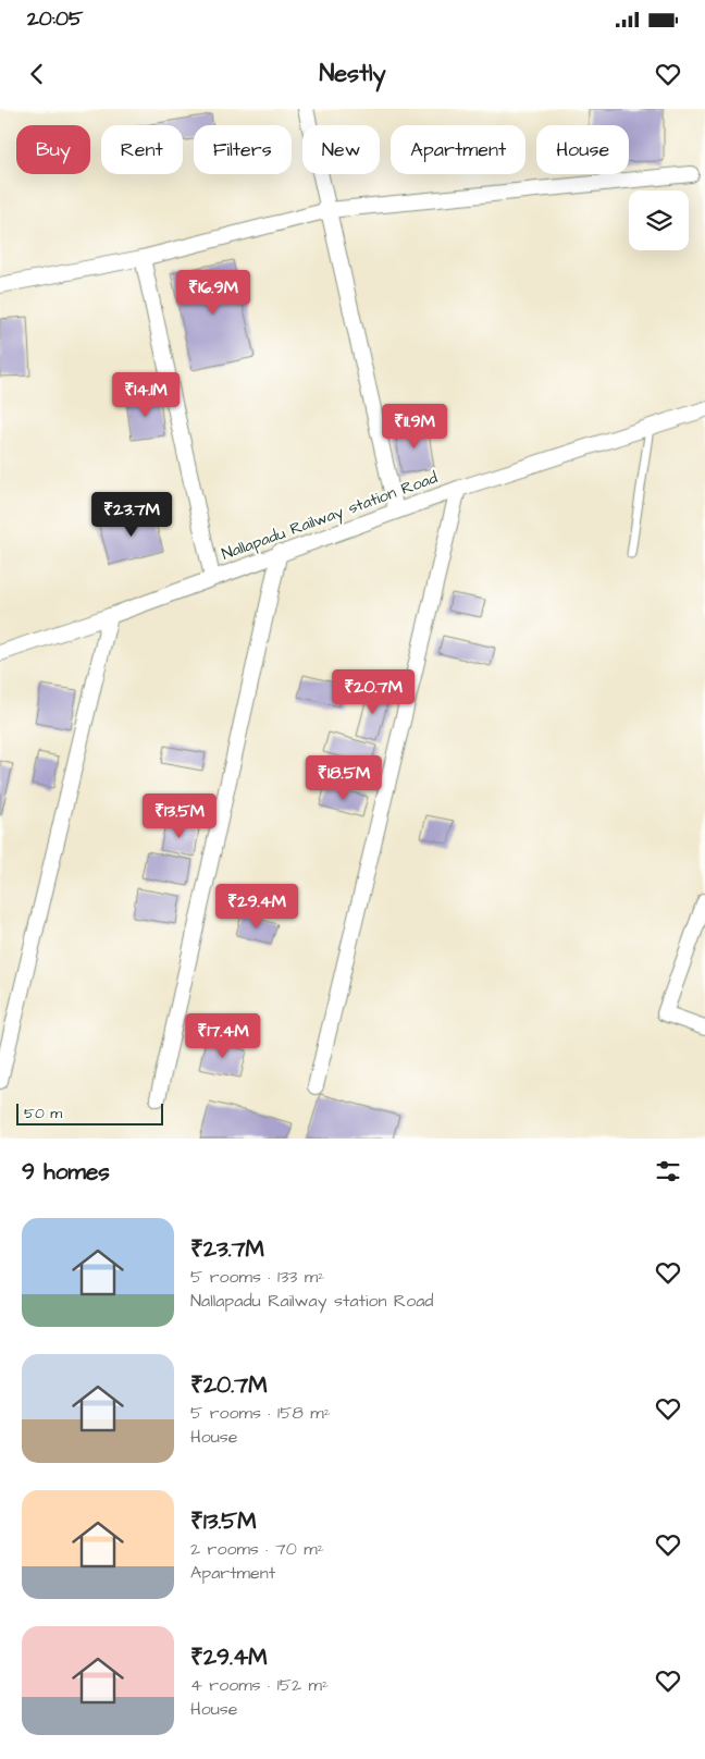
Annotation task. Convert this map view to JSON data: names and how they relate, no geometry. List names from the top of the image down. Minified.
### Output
{"streets":{"street":["Nallapadu Railway station Road"]},"scale_bar":"50 m","page":{"status":"20:05","header":"Nestly","chip":["Buy","Rent","Filters","New","Apartment","House"],"price":["₹16.9M","₹14.1M","₹11.9M","₹23.7M","₹20.7M","₹18.5M","₹13.5M","₹29.4M","₹17.4M"],"scale":"50 m","heading":"9 homes","list":[{"name":"₹23.7M","note":"5 rooms · 133 m² · Nallapadu Railway station Road"},{"name":"₹20.7M","note":"5 rooms · 158 m² · House"},{"name":"₹13.5M","note":"2 rooms · 70 m² · Apartment"},{"name":"₹29.4M","note":"4 rooms · 152 m² · House"}]}}
